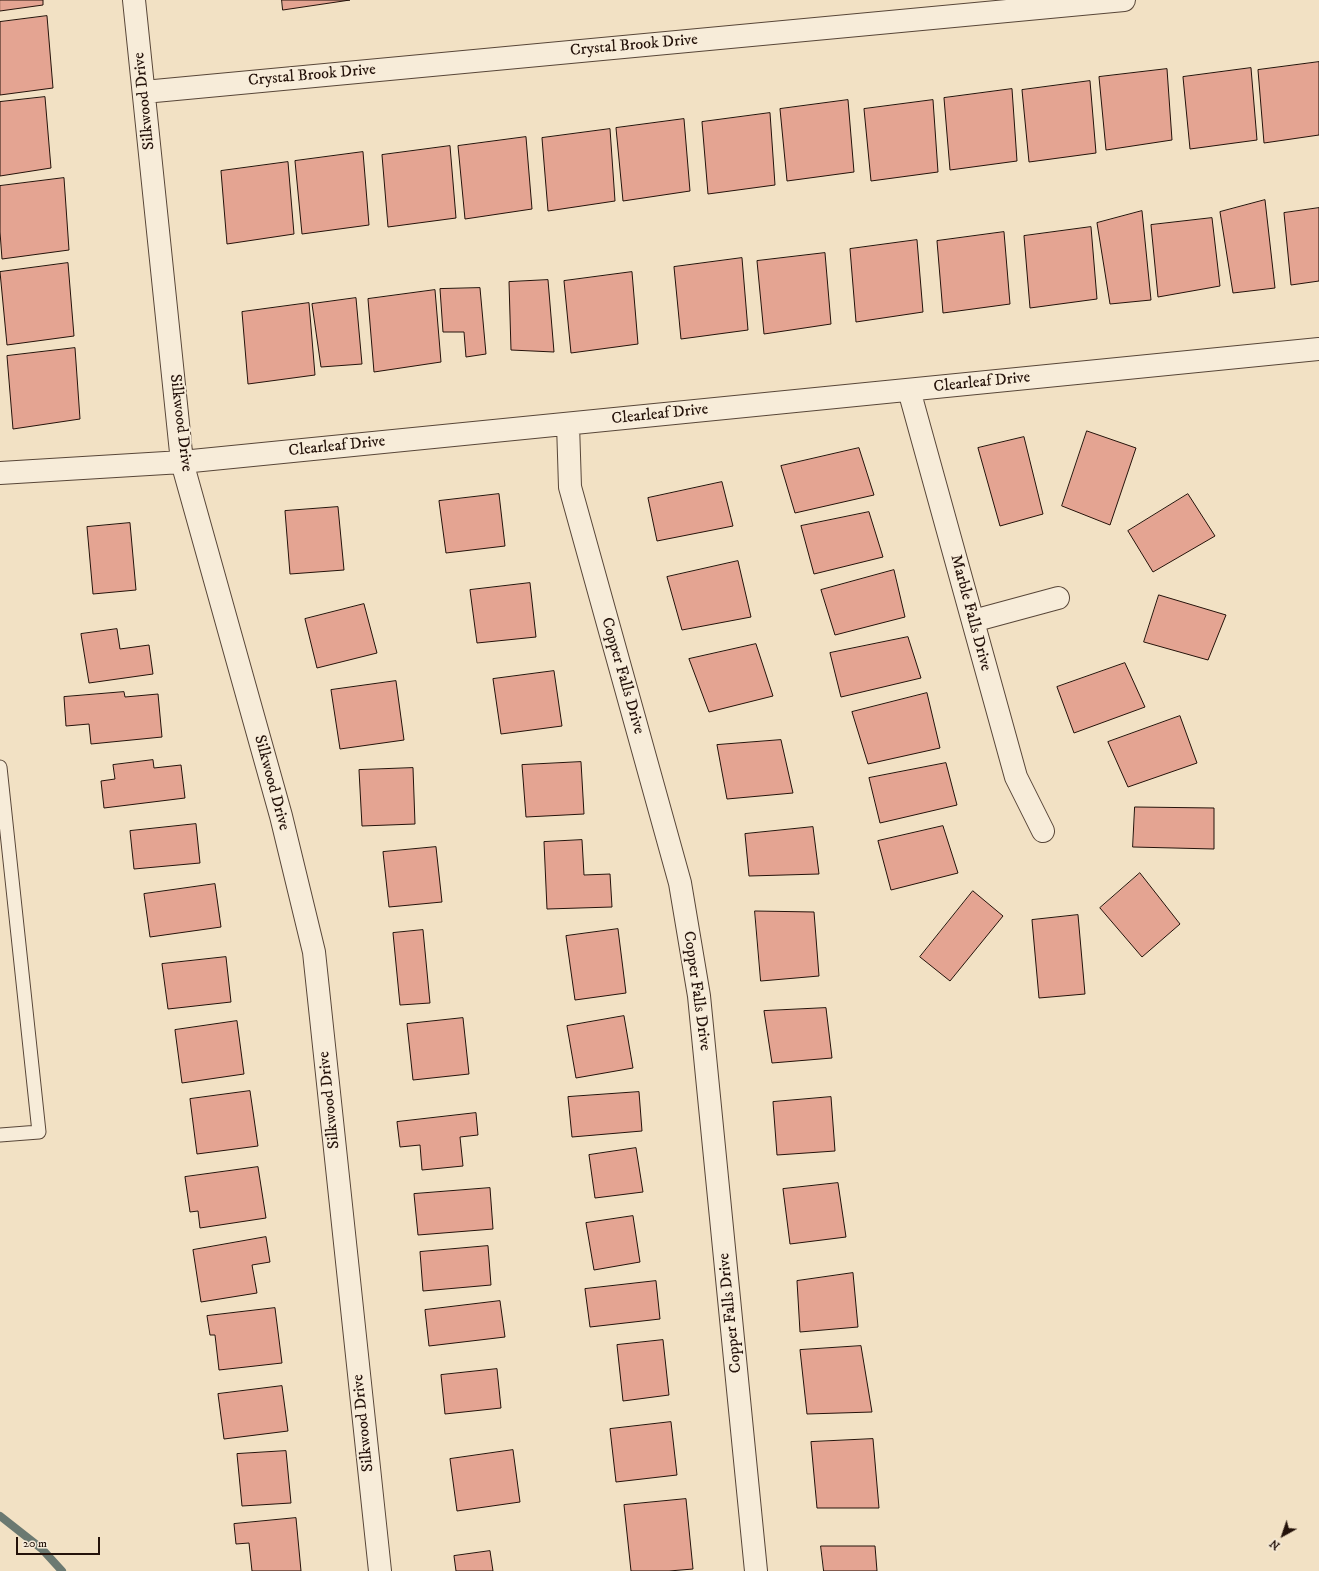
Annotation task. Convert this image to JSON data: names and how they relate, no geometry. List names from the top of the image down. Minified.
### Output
{"streets":{"street":["Crystal Brook Drive","Silkwood Drive","Clearleaf Drive","Marble Falls Drive","Copper Falls Drive"]},"crossings":[["Crystal Brook Drive","Silkwood Drive"],["Silkwood Drive","Clearleaf Drive"],["Clearleaf Drive","Marble Falls Drive"],["Clearleaf Drive","Copper Falls Drive"]],"scale_bar":"20 m","north":"bottom left"}
